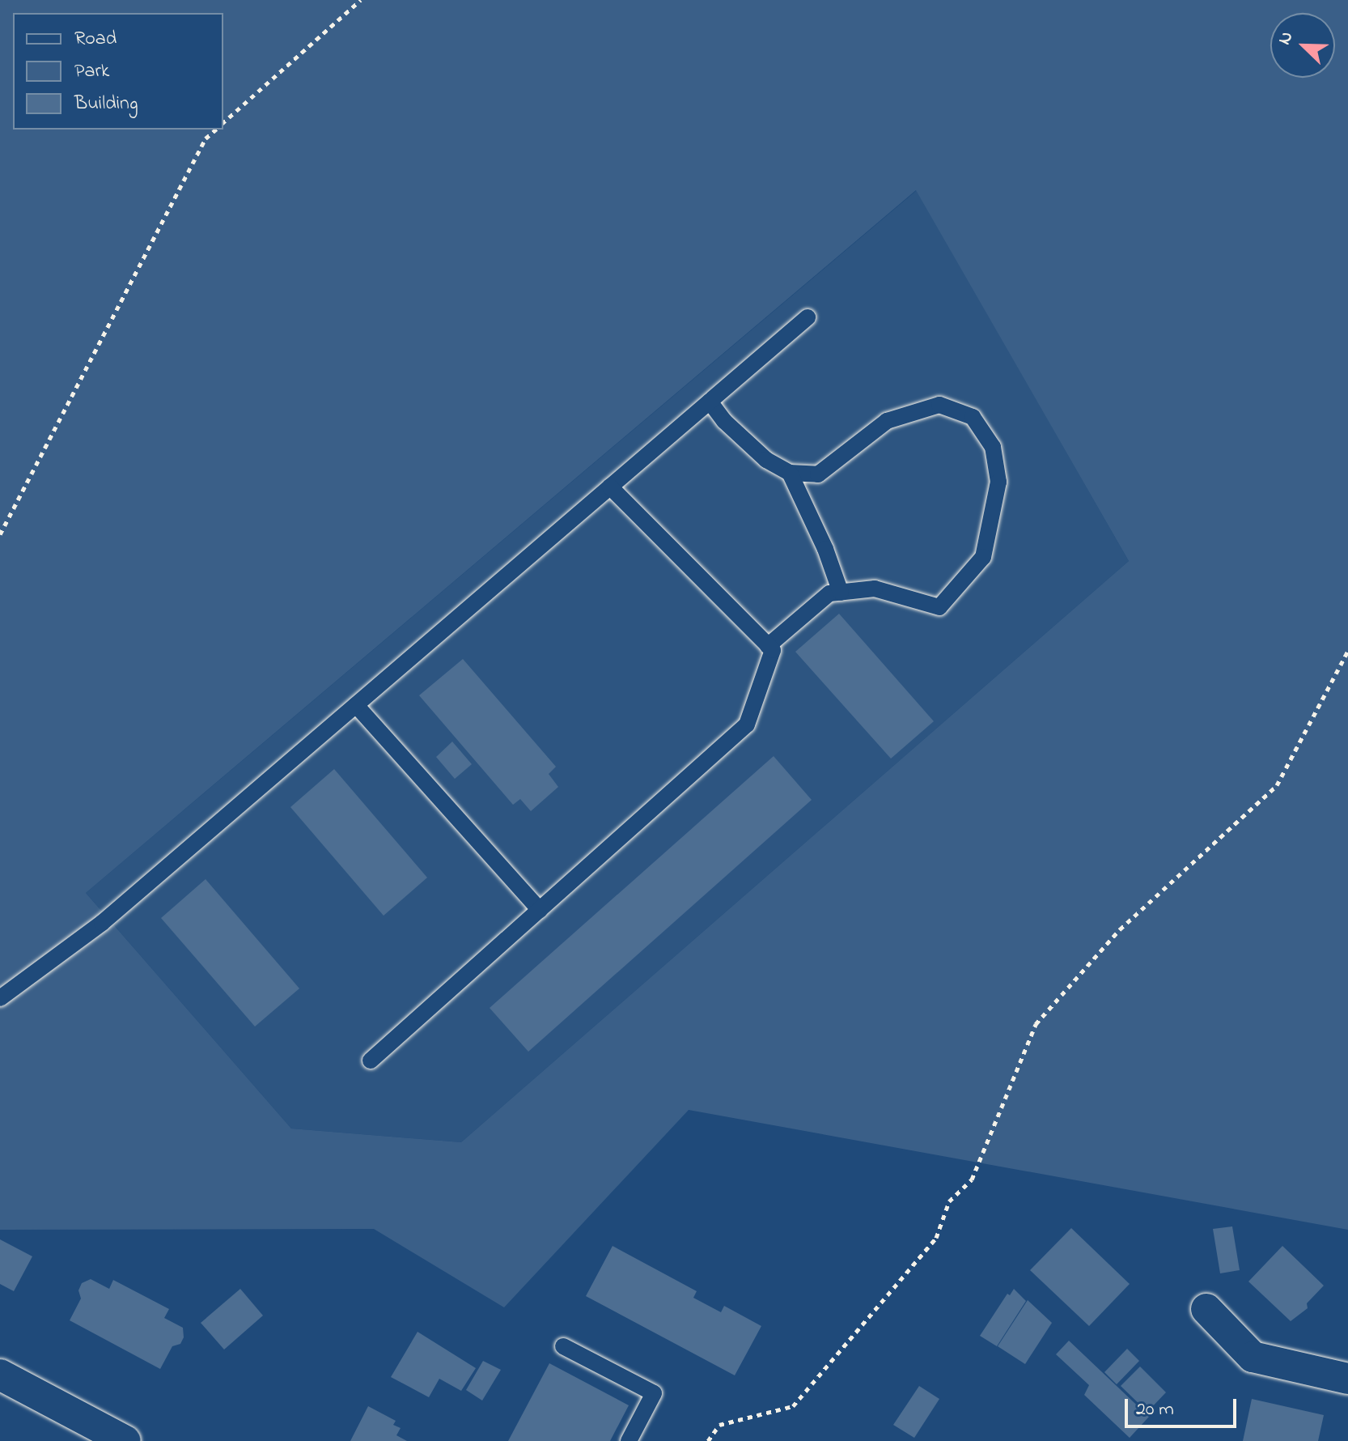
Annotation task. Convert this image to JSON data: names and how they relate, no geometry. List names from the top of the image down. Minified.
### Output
{"legend":["Road","Park","Building"],"scale_bar":"20 m","north":"top left"}
